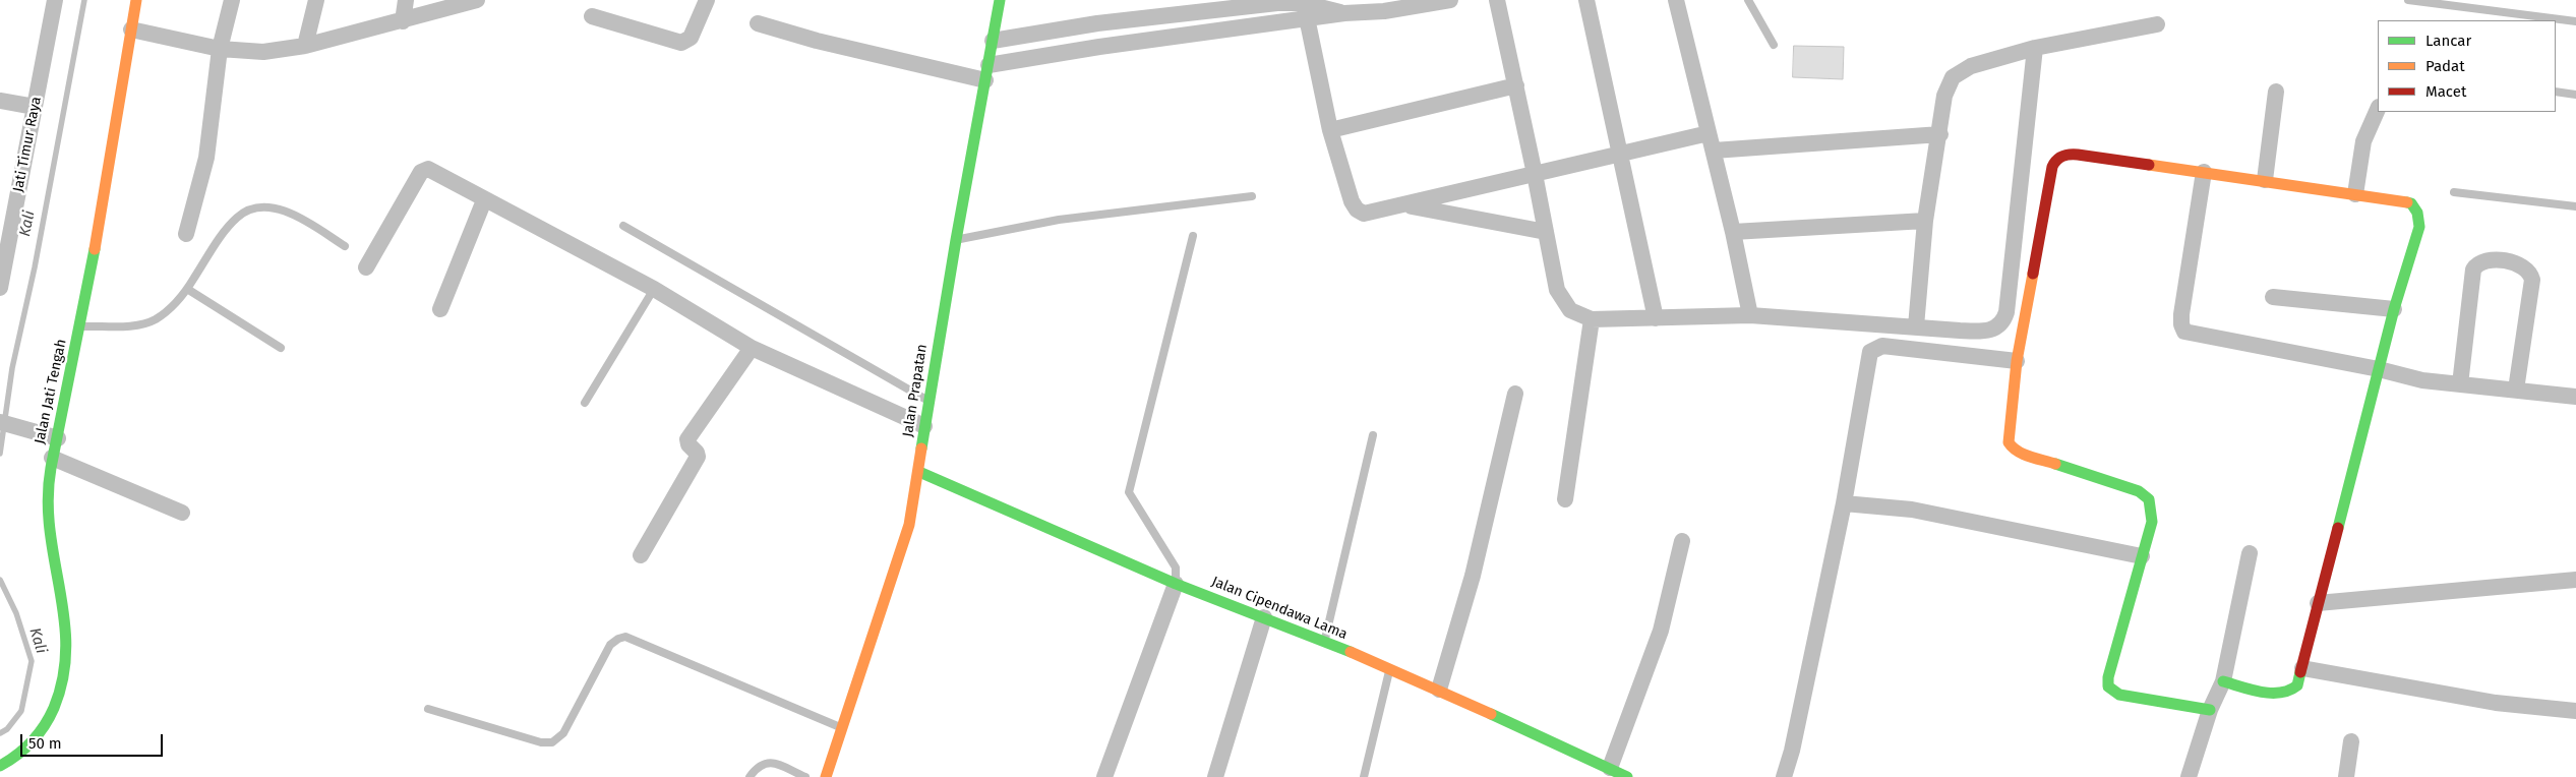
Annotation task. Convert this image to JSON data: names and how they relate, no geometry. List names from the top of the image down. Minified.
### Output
{"streets":{"street":["Jati Timur Raya","Jalan Prapatan","Jalan Jati Tengah","Jalan Cipendawa Lama"]},"crossings":[["Jalan Prapatan","Jalan Cipendawa Lama"]],"water":["Kali"],"legend":["Lancar","Padat","Macet"],"scale_bar":"50 m"}
